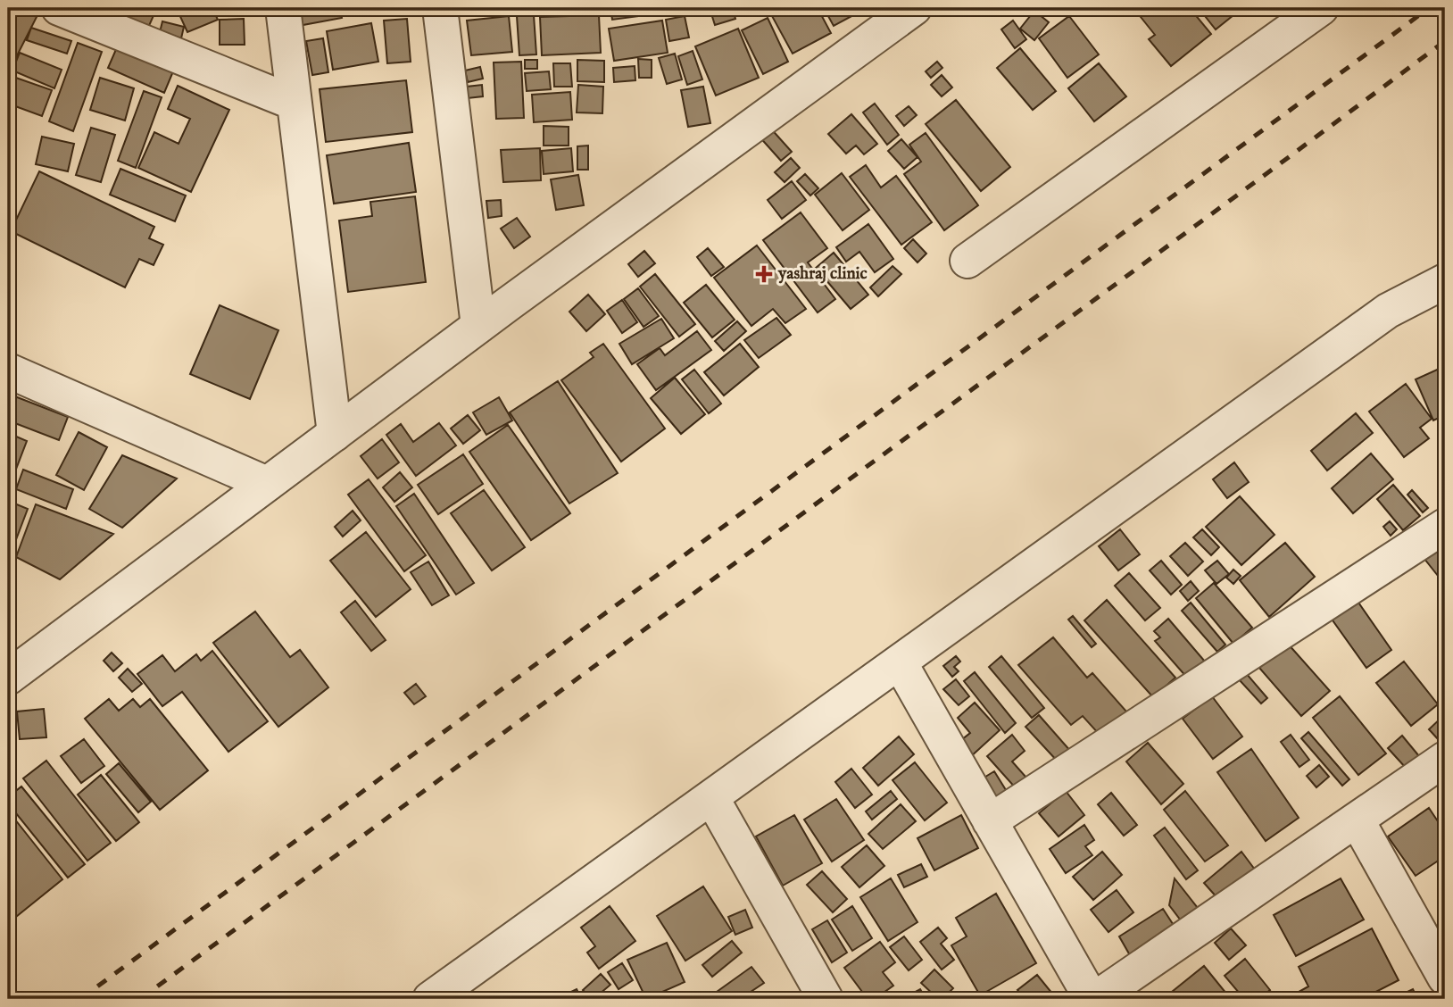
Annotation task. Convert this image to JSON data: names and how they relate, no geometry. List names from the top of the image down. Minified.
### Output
{"places":{"health":["yashraj clinic"]}}
